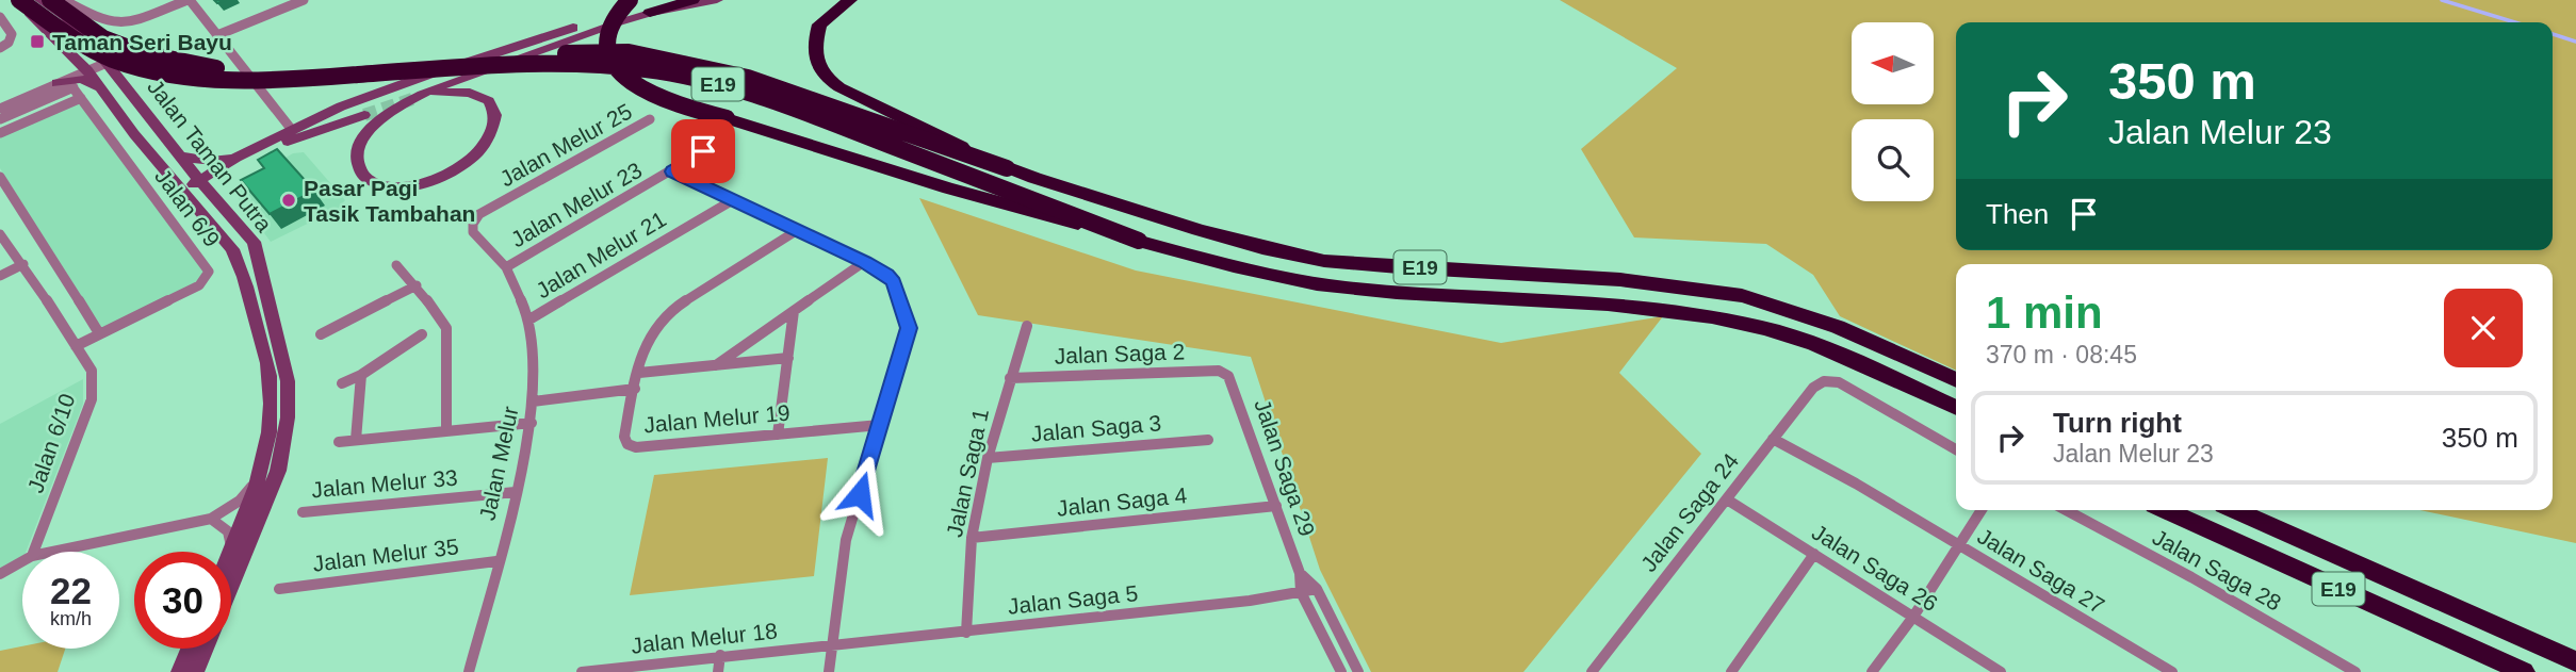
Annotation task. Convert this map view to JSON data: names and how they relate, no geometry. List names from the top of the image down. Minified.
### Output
{"streets":{"highway":["E19"],"street":["Jalan Melur 25","Jalan Taman Putra","Jalan Melur 23","Jalan 6/9","Jalan Melur 21","Jalan Saga 2","Jalan Melur 19","Jalan Saga 3","Jalan 6/10","Jalan Melur","Jalan Saga 29","Jalan Saga 1","Jalan Melur 33","Jalan Saga 4","Jalan Saga 24","Jalan Melur 35","Jalan Saga 26","Jalan Saga 28","Jalan Saga 27","Jalan Saga 5","Jalan Melur 18"]},"crossings":[["E19","Jalan Taman Putra"],["Jalan Melur 25","Jalan Melur"],["Jalan Melur 23","Jalan Melur"],["Jalan 6/9","Jalan 6/10"],["Jalan Melur 21","Jalan Melur"],["Jalan Saga 2","Jalan Saga 29"],["Jalan Saga 2","Jalan Saga 1"],["Jalan Saga 3","Jalan Saga 1"],["Jalan Melur","Jalan Melur 33"],["Jalan Melur","Jalan Melur 35"],["Jalan Saga 29","Jalan Saga 4"],["Jalan Saga 29","Jalan Saga 5"],["Jalan Saga 1","Jalan Saga 4"],["Jalan Saga 1","Jalan Saga 5"],["Jalan Saga 24","Jalan Saga 26"],["Jalan Saga 24","Jalan Saga 27"],["Jalan Saga 5","Jalan Melur 18"]],"places":{"transit":["Taman Seri Bayu"],"other":["Pasar Pagi Tasik Tambahan"]},"north":"left","page":{"turn":["350 m","Jalan Melur 23"],"then":"Then","heading":["1 min","370 m · 08:45"],"list":[{"name":"Turn right","note":"Jalan Melur 23","value":"350 m"}],"speed":"22 km/h","limit":"30"}}
